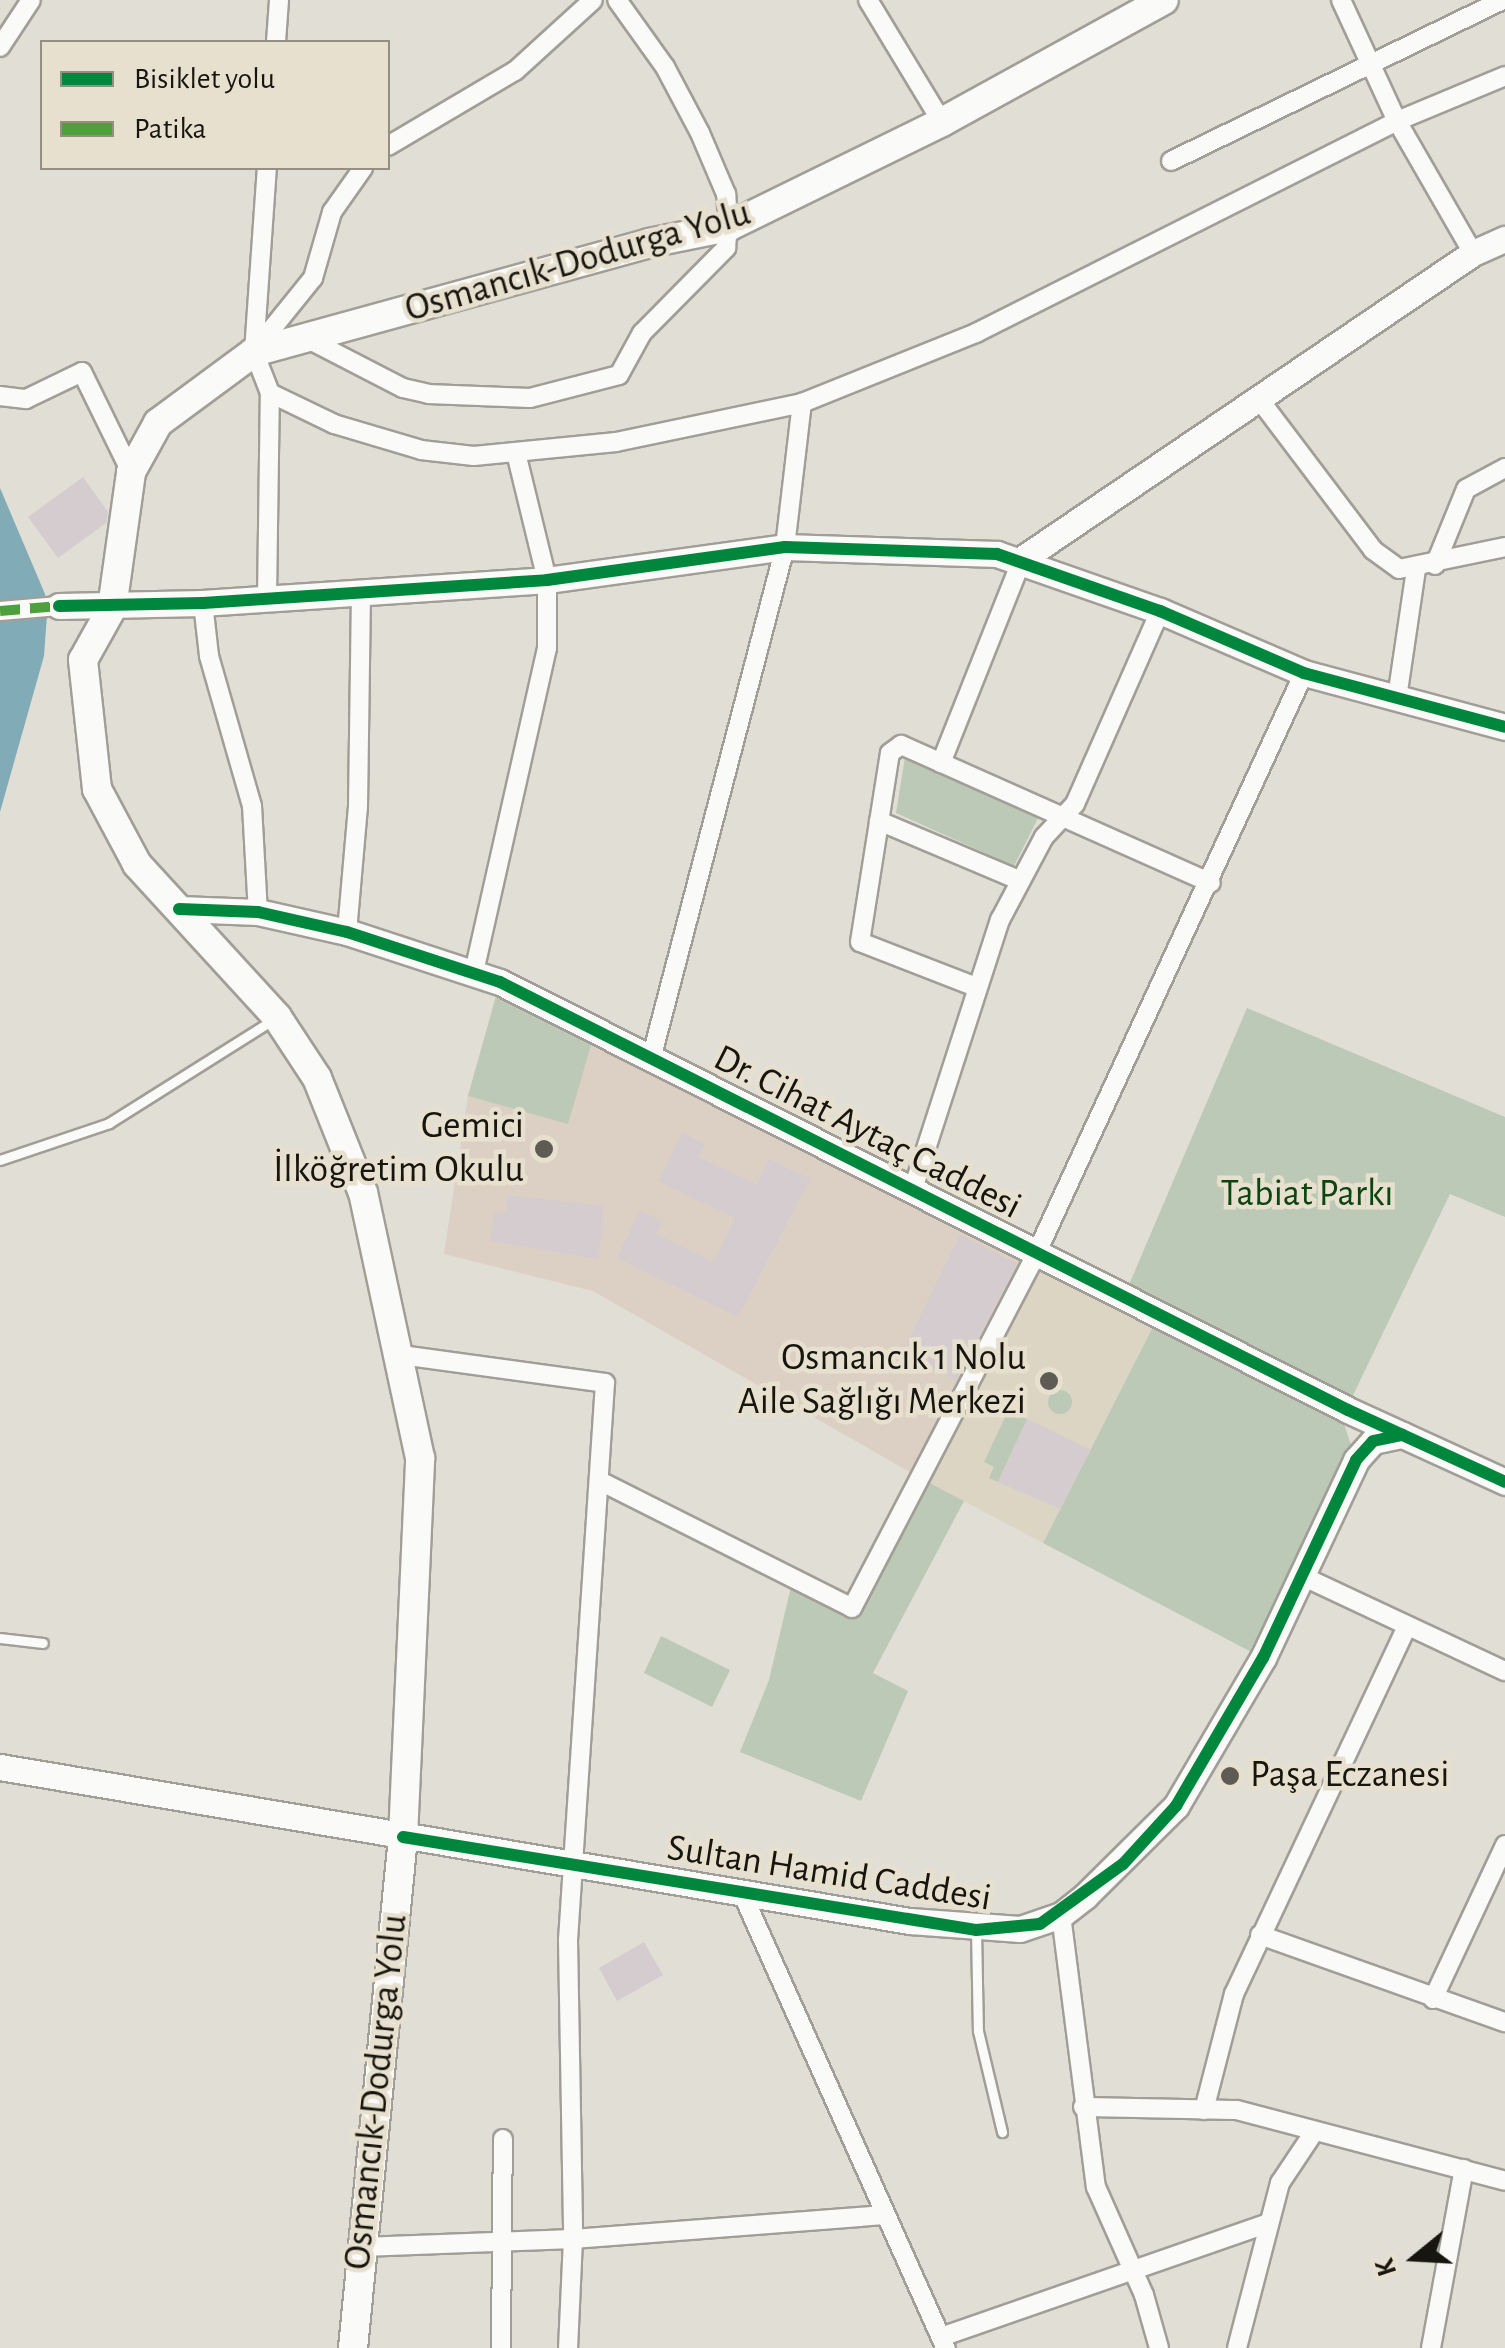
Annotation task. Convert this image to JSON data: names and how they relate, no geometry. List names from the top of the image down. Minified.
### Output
{"streets":{"main road":["Osmancık-Dodurga Yolu"],"street":["Dr. Cihat Aytaç Caddesi","Sultan Hamid Caddesi"]},"crossings":[["Osmancık-Dodurga Yolu","Dr. Cihat Aytaç Caddesi"],["Osmancık-Dodurga Yolu","Sultan Hamid Caddesi"]],"parks":["Tabiat Parkı"],"places":["Gemici İlköğretim Okulu","Osmancık 1 Nolu Aile Sağlığı Merkezi","Paşa Eczanesi"],"legend":["Bisiklet yolu","Patika"],"north":"left"}
